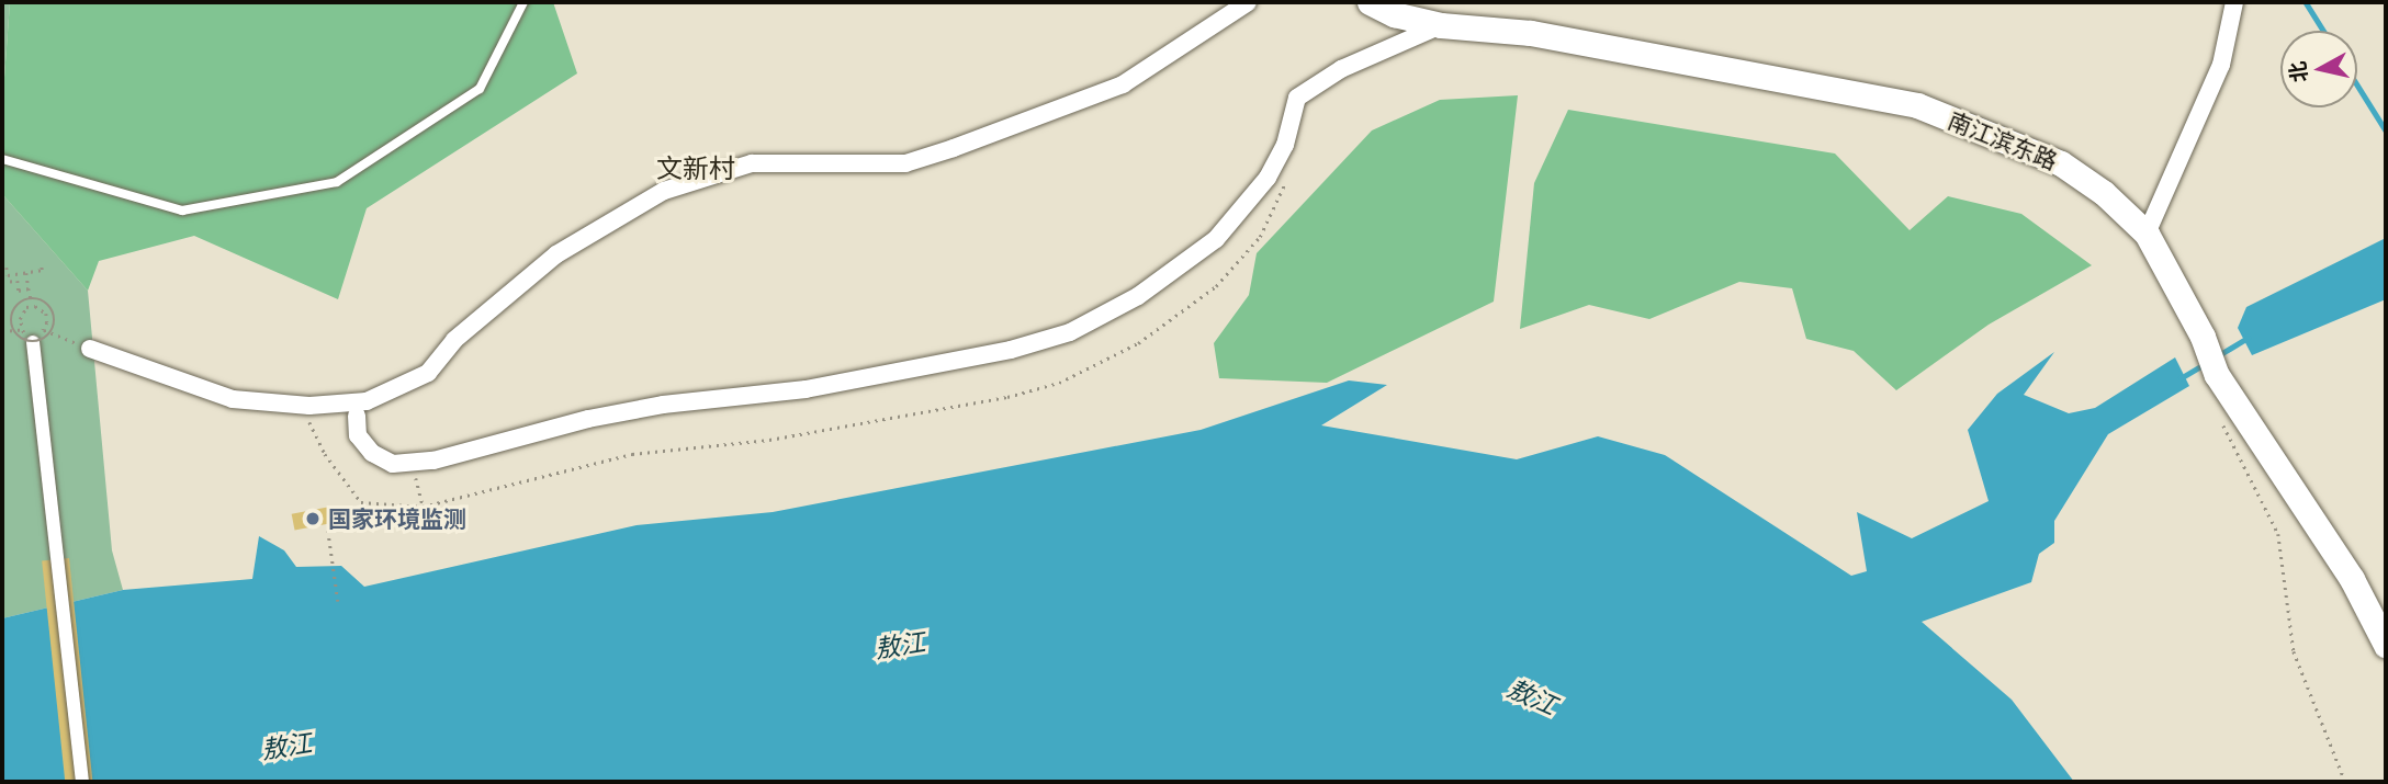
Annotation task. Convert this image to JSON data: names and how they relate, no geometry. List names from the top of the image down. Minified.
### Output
{"streets":{"main road":["南江滨东路"]},"districts":["文新村"],"water":["敖江"],"places":["国家环境监测"],"north":"left"}
